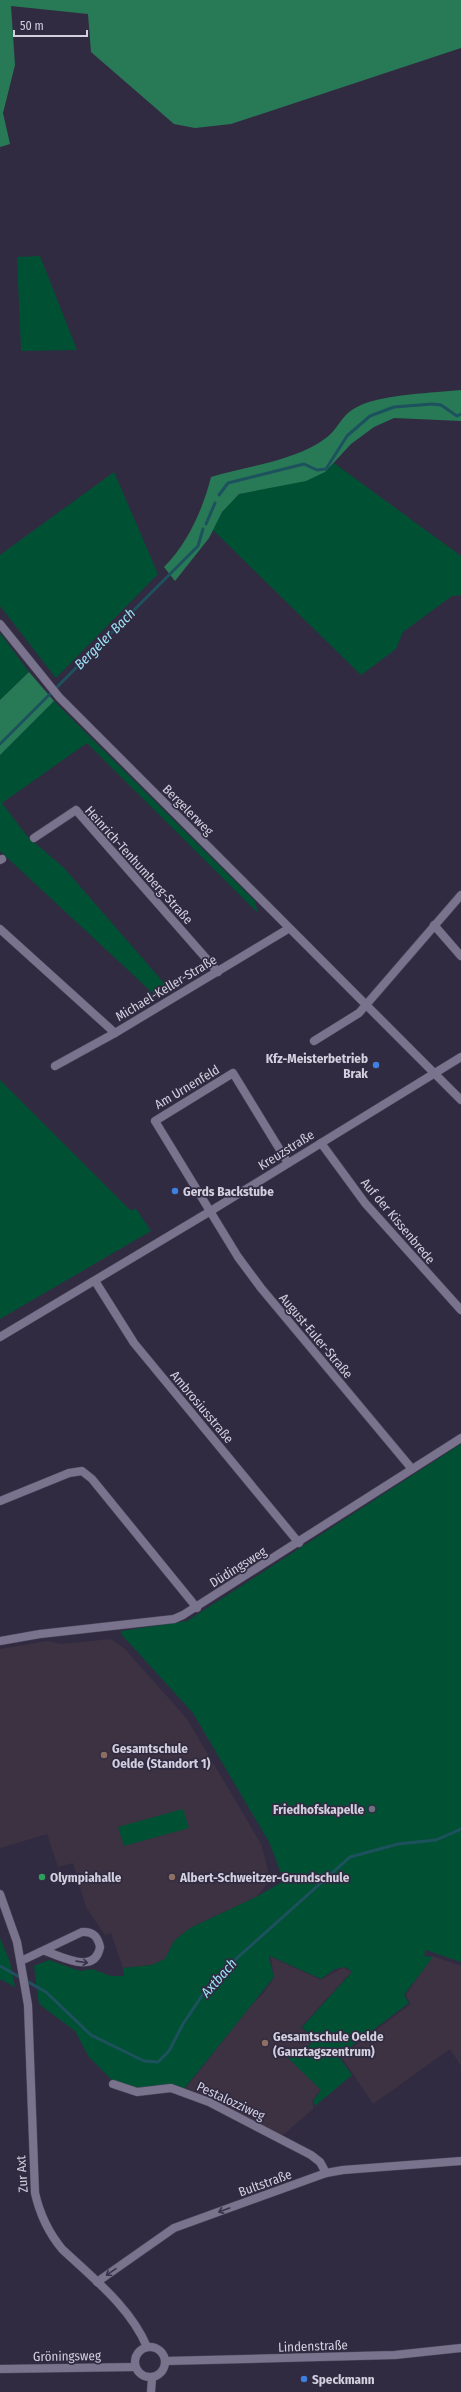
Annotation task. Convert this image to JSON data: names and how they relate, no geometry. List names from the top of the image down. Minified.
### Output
{"streets":{"street":["Bergelerweg","Heinrich-Tenhumberg-Straße","Michael-Keller-Straße","Am Urnenfeld","Kreuzstraße","Auf der Kissenbrede","August-Euler-Straße","Ambrosiusstraße","Düdingsweg","Pestalozziweg","Zur Axt","Bultstraße","Lindenstraße","Gröningsweg"]},"crossings":[["Bergelerweg","Michael-Keller-Straße"],["Bergelerweg","Kreuzstraße"],["Heinrich-Tenhumberg-Straße","Michael-Keller-Straße"],["Am Urnenfeld","Kreuzstraße"],["Am Urnenfeld","August-Euler-Straße"],["Kreuzstraße","Auf der Kissenbrede"],["Kreuzstraße","August-Euler-Straße"],["Kreuzstraße","Ambrosiusstraße"],["August-Euler-Straße","Düdingsweg"],["Ambrosiusstraße","Düdingsweg"],["Pestalozziweg","Bultstraße"],["Zur Axt","Bultstraße"],["Zur Axt","Lindenstraße"],["Zur Axt","Gröningsweg"],["Lindenstraße","Gröningsweg"]],"one_way":["Bultstraße"],"water":["Bergeler Bach","Axtbach"],"places":["Kfz-Meisterbetrieb Brak","Gerds Backstube","Gesamtschule Oelde (Standort 1)","Friedhofskapelle","Olympiahalle","Albert-Schweitzer-Grundschule","Gesamtschule Oelde (Ganztagszentrum)","Speckmann"],"scale_bar":"50 m"}
